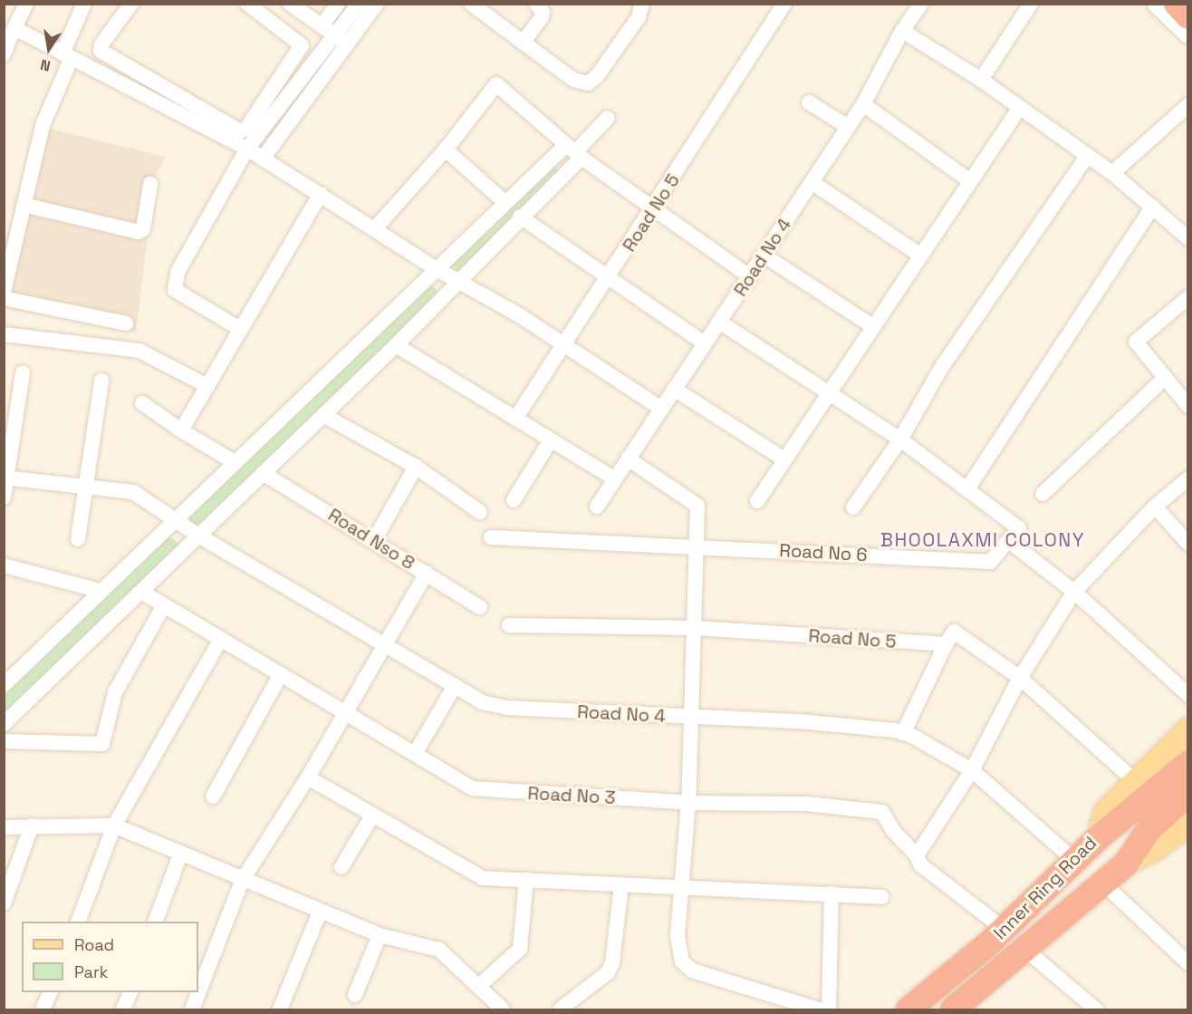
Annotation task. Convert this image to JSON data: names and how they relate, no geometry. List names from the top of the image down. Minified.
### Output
{"streets":{"highway":["Inner Ring Road"],"street":["Road No 5","Road No 4","Road Nso 8","Road No 6","Road No 3"]},"crossings":[["Road No 5","Inner Ring Road"],["Road No 4","Inner Ring Road"],["Road No 3","Inner Ring Road"]],"districts":["BHOOLAXMI COLONY"],"legend":["Road","Park"],"north":"bottom"}
